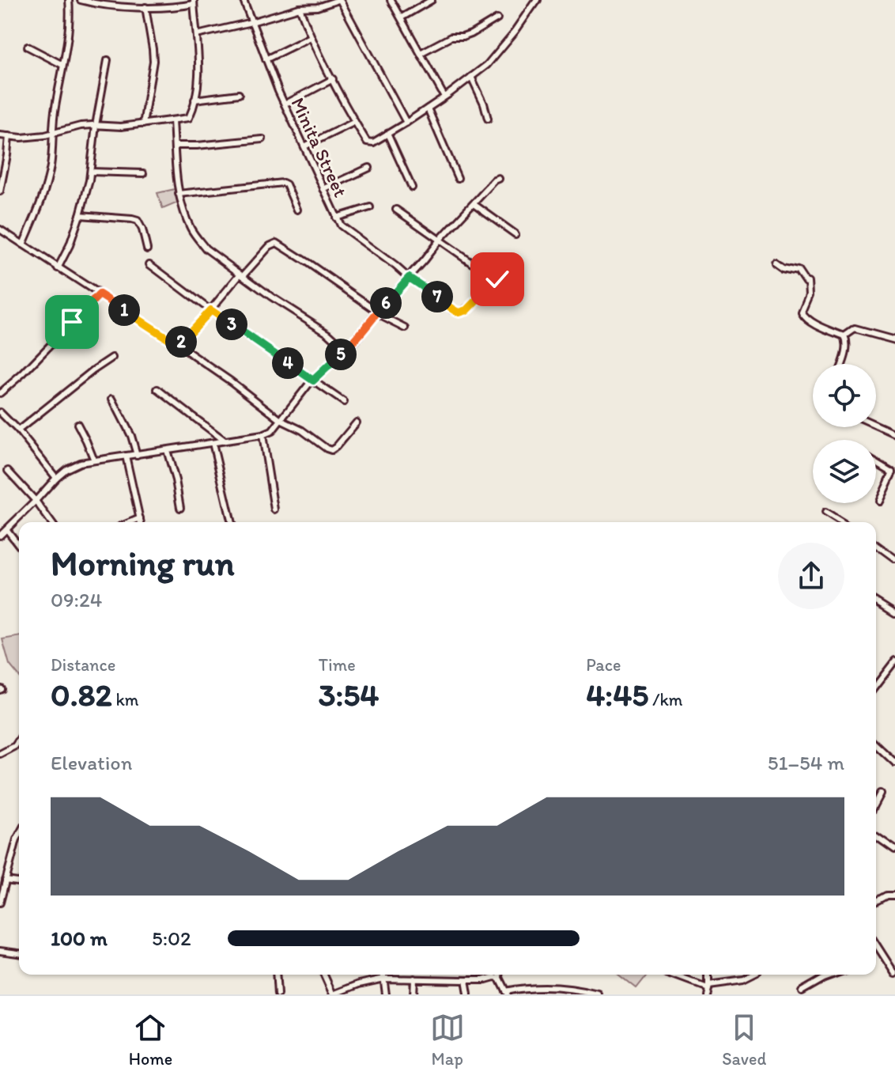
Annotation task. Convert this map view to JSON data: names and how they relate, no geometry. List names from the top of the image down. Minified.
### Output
{"streets":{"street":["Minita Street"]},"page":{"pins":["7","6","1","3","2","5","4"],"heading":["Morning run","09:24"],"stats":[["Distance","0.82 km"],["Time","3:54"],["Pace","4:45 /km"]],"chart":["Elevation","51–54 m"],"list":[{"name":"100 m","note":"5:02"}],"tabs":["Home","Map","Saved"]}}
